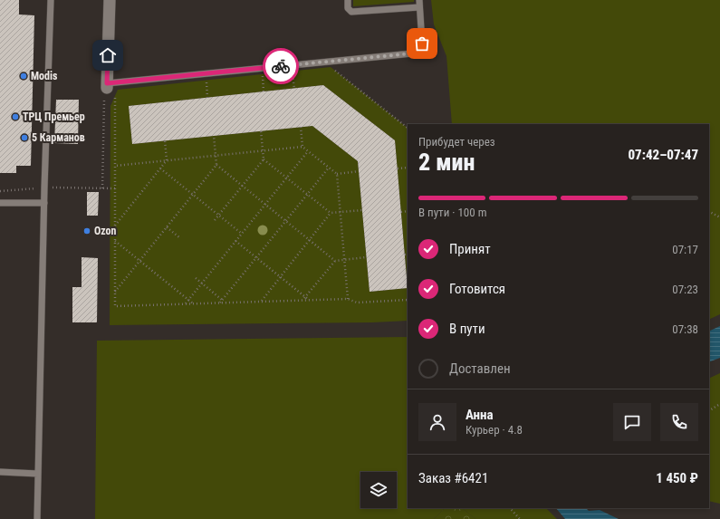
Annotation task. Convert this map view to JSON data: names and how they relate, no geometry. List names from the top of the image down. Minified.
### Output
{"places":["Modis","ТРЦ Премьер","5 Карманов","Ozon"],"page":{"heading":["2 мин","Прибудет через","07:42–07:47"],"panel":["Анна","Курьер · 4.8","Заказ #6421","1 450 ₽"],"bar":"В пути · 100 m","list":[["Принят","07:17"],["Готовится","07:23"],["В пути","07:38"],"Доставлен"]}}
